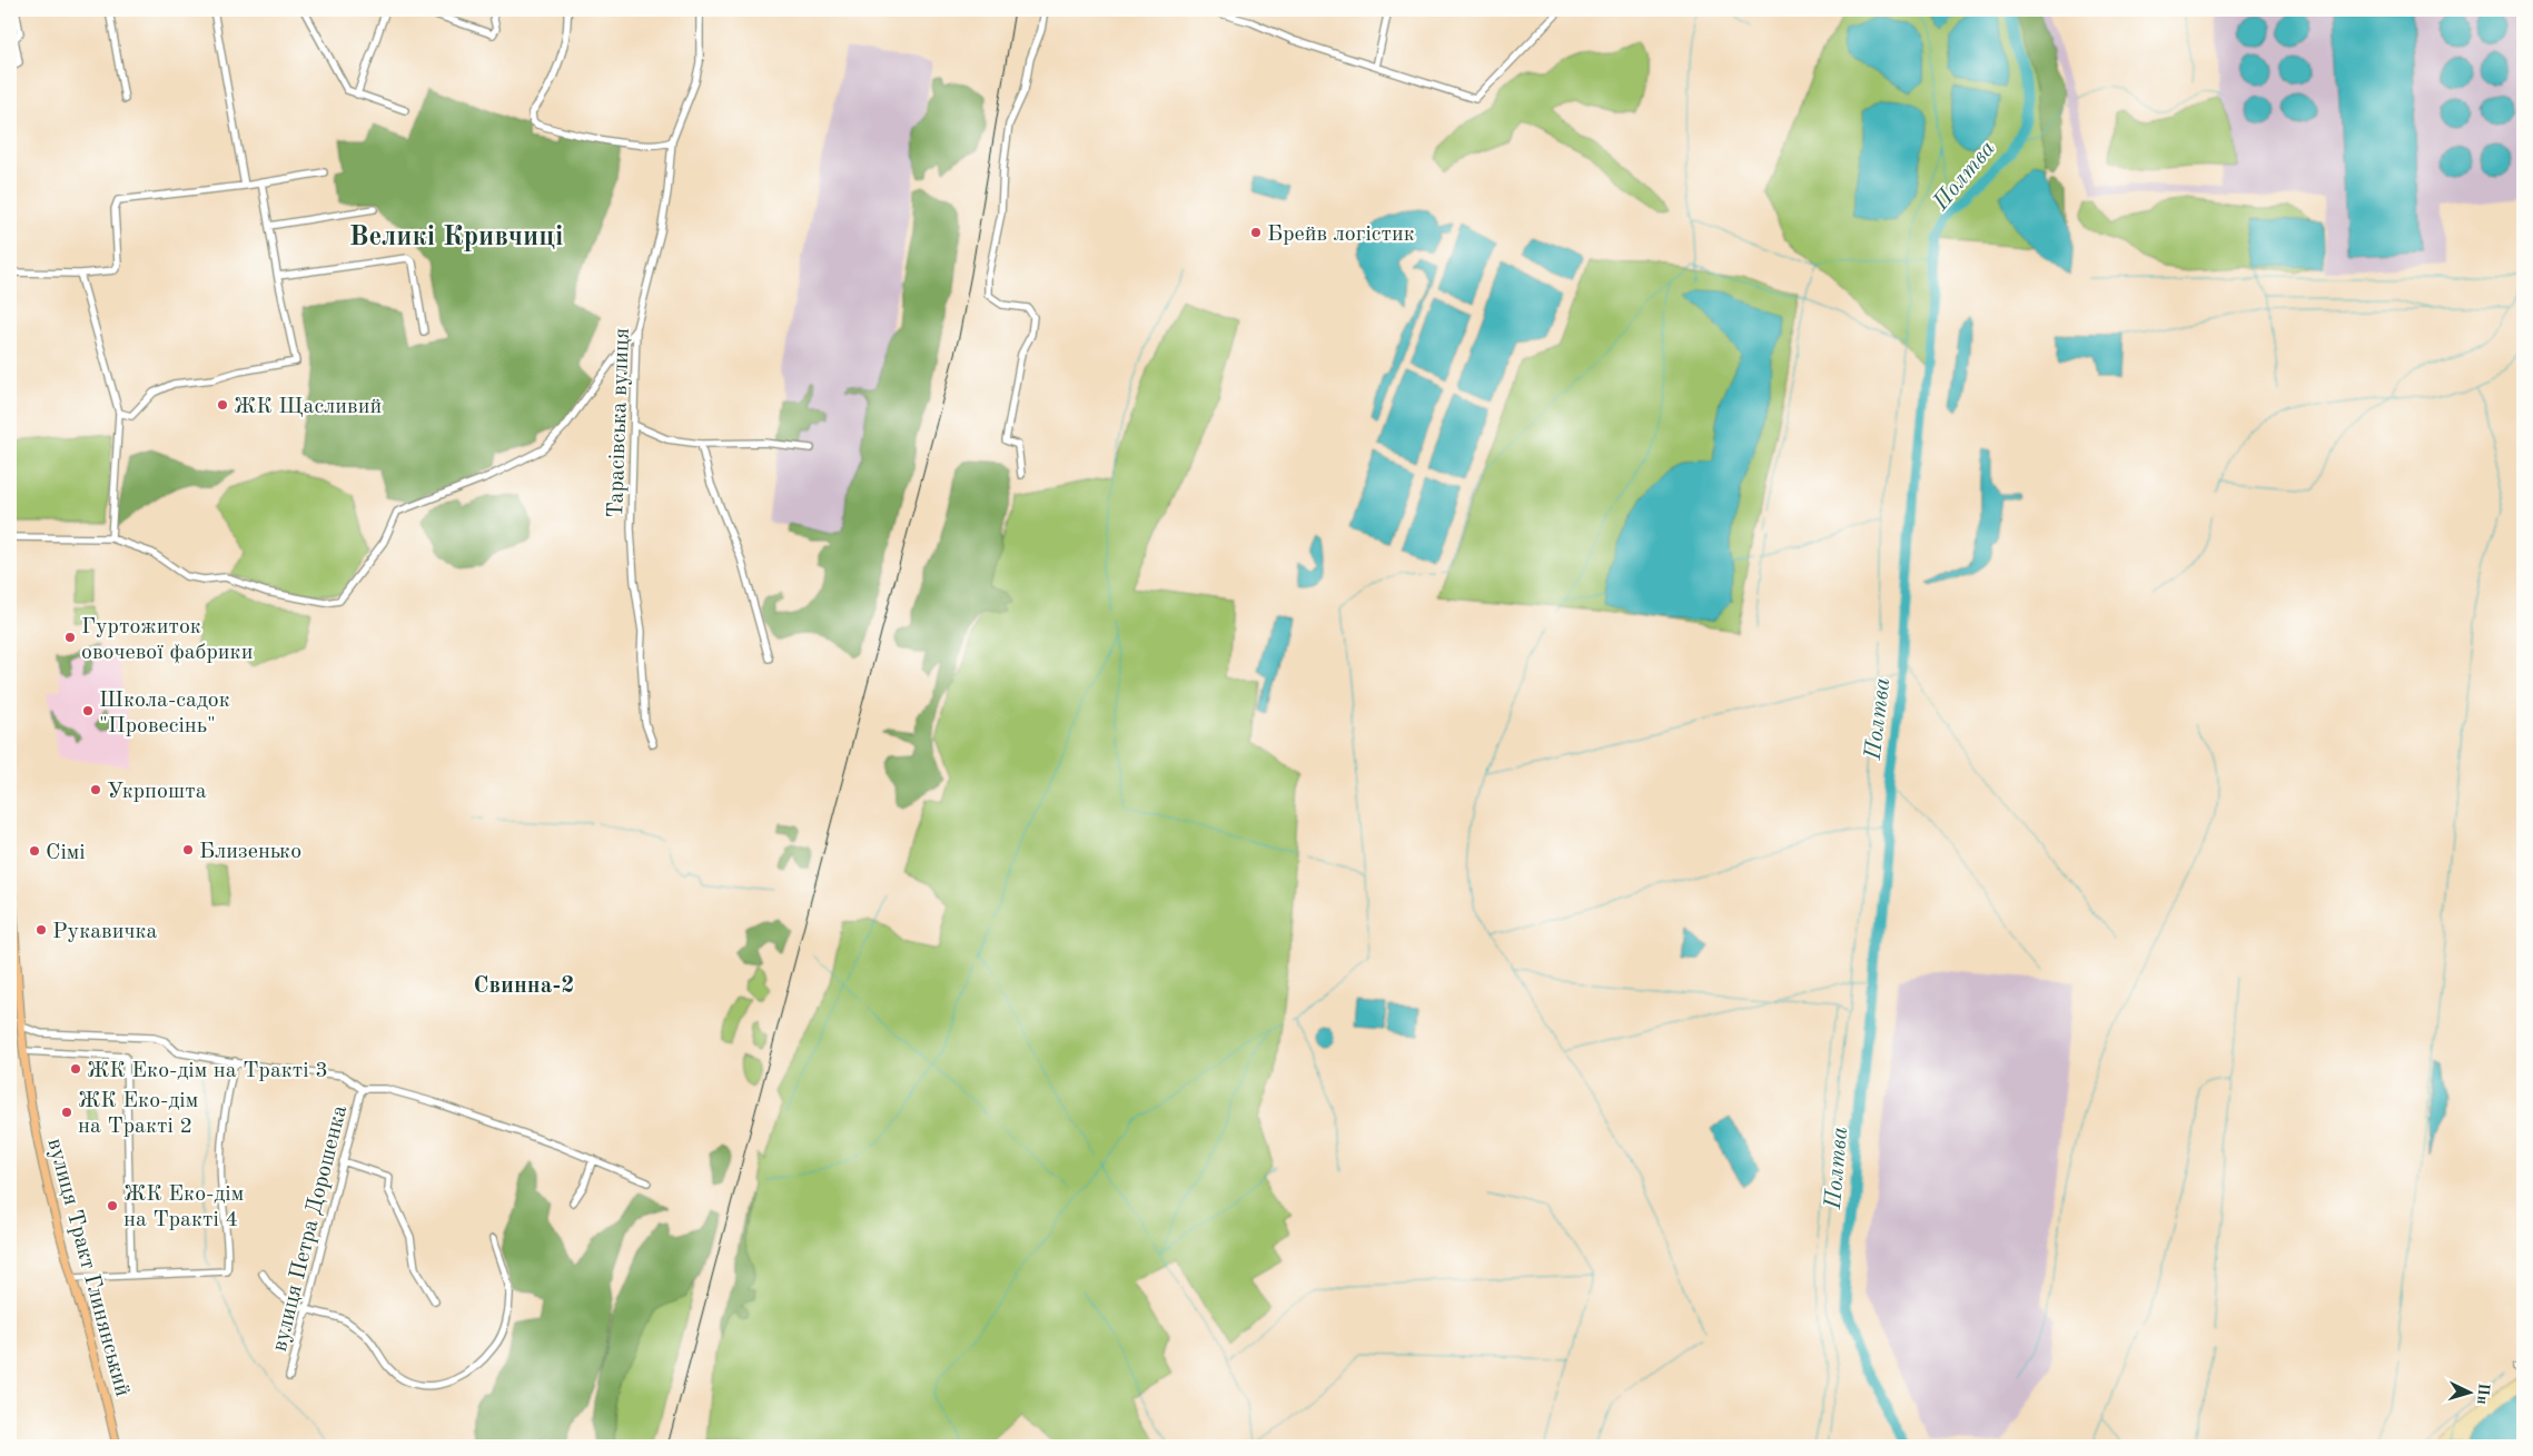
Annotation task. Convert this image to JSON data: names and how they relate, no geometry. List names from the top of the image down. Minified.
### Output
{"streets":{"main road":["вулиця Тракт Глинянський"],"street":["Тарасівська вулиця","вулиця Петра Дорошенка"]},"districts":["Великі Кривчиці","Свинна-2"],"water":["Полтва"],"places":["Брейв логістик","ЖК Щасливий","Гуртожиток овочевої фабрики","Школа-садок \"Провесінь\"","Укрпошта","Близенько","Сімі","Рукавичка","ЖК Еко-дім на Тракті 3","ЖК Еко-дім на Тракті 2","ЖК Еко-дім на Тракті 4"],"north":"right"}
